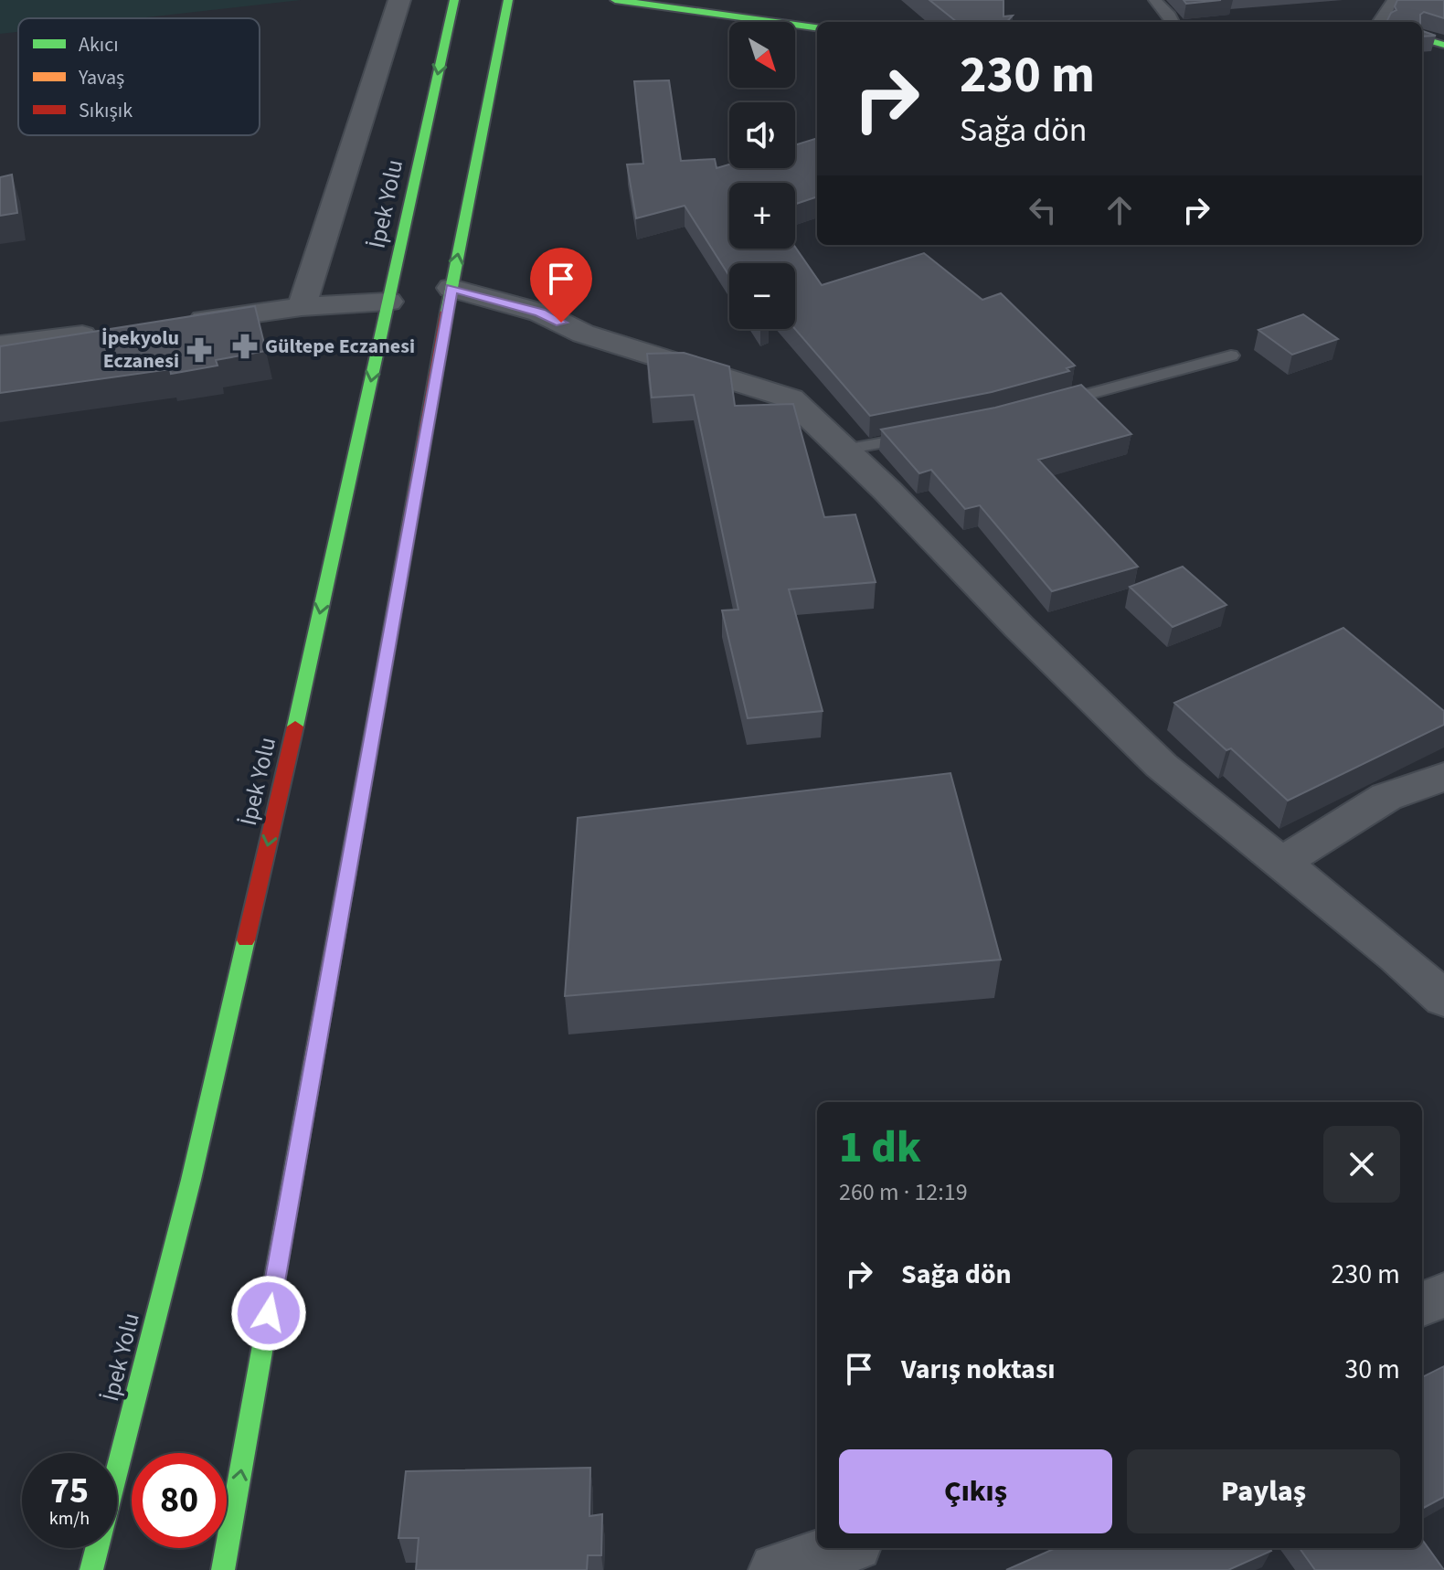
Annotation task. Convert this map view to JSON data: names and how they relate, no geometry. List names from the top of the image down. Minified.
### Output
{"streets":{"main road":["İpek Yolu"]},"places":{"pharmacy":["Gültepe Eczanesi","İpekyolu Eczanesi"]},"legend":["Akıcı","Yavaş","Sıkışık"],"north":"bottom right","page":{"map_buttons":["+","−"],"turn":["230 m","Sağa dön"],"heading":["1 dk","260 m · 12:19"],"list":[{"name":"Sağa dön","value":"230 m"},{"name":"Varış noktası","value":"30 m"}],"buttons":["Çıkış","Paylaş"],"speed":"75 km/h","limit":"80"}}
